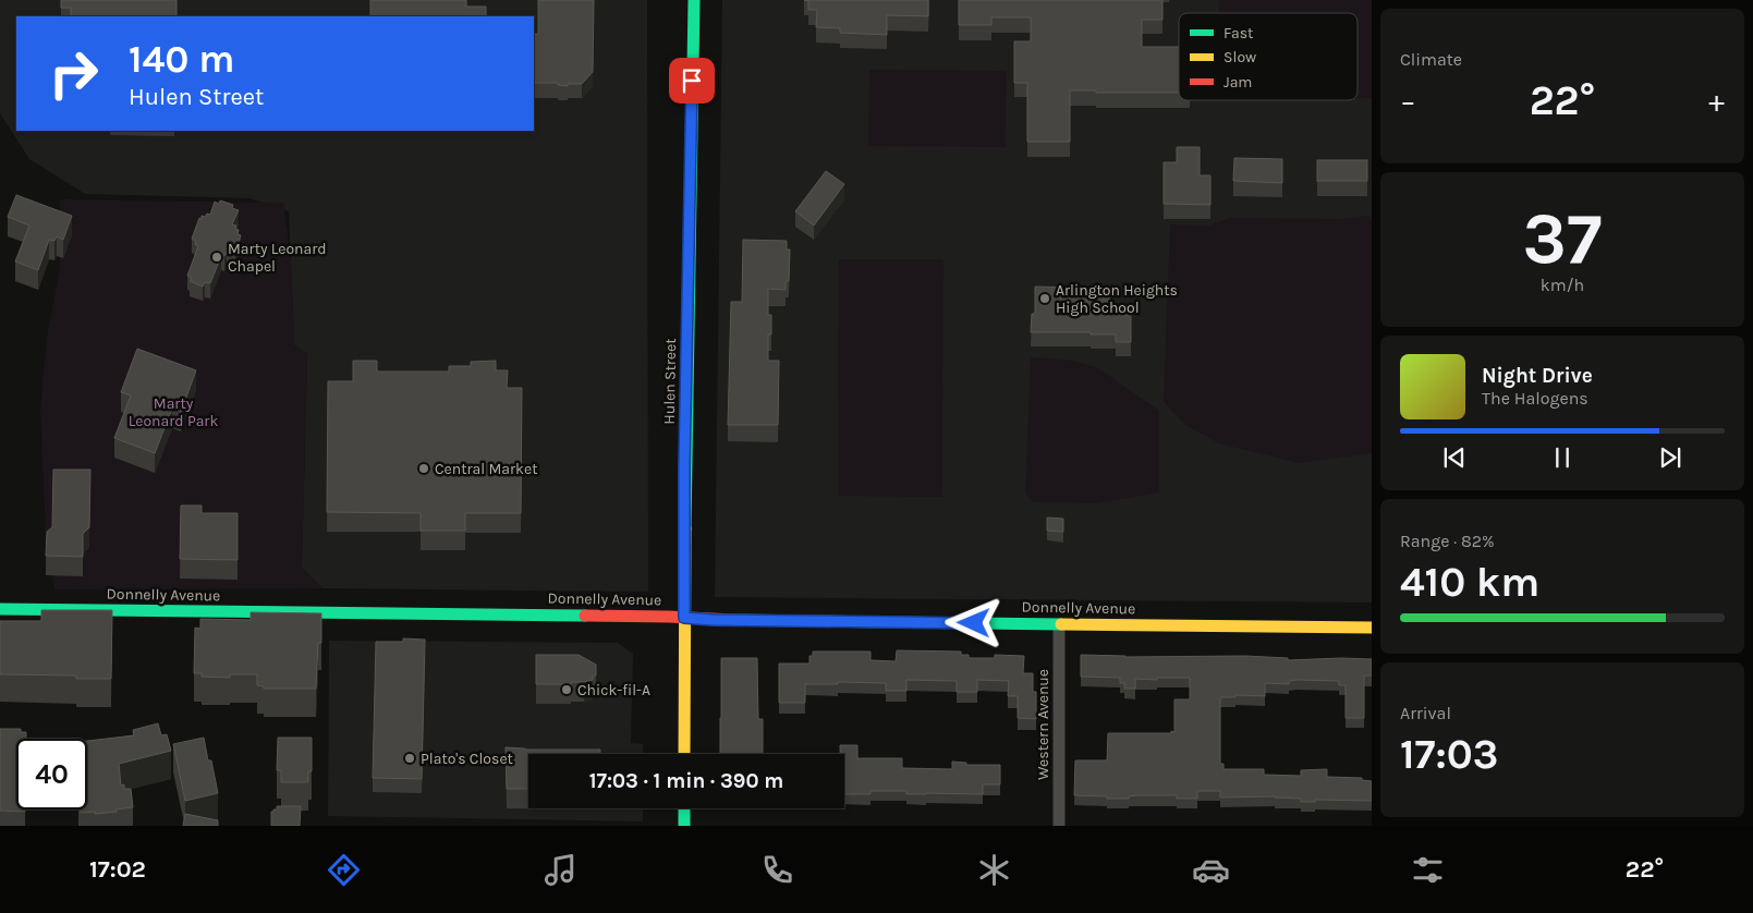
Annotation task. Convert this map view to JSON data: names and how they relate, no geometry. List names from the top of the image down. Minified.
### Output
{"streets":{"street":["Hulen Street","Donnelly Avenue","Western Avenue"]},"crossings":[["Hulen Street","Donnelly Avenue"],["Donnelly Avenue","Western Avenue"]],"parks":["Marty Leonard Park"],"places":["Marty Leonard Chapel","Arlington Heights High School","Central Market","Chick-fil-A","Plato's Closet"],"legend":["Fast","Slow","Jam"],"page":{"tile":["Climate",["37","km/h"],["Range · 82%","410 km"],["Arrival","17:03"]],"turn":["140 m","Hulen Street"],"heat":["−","22°","+"],"song":["Night Drive","The Halogens"],"limit":"40","trip":"17:03 · 1 min · 390 m","tabs":["17:02","22°"]}}
